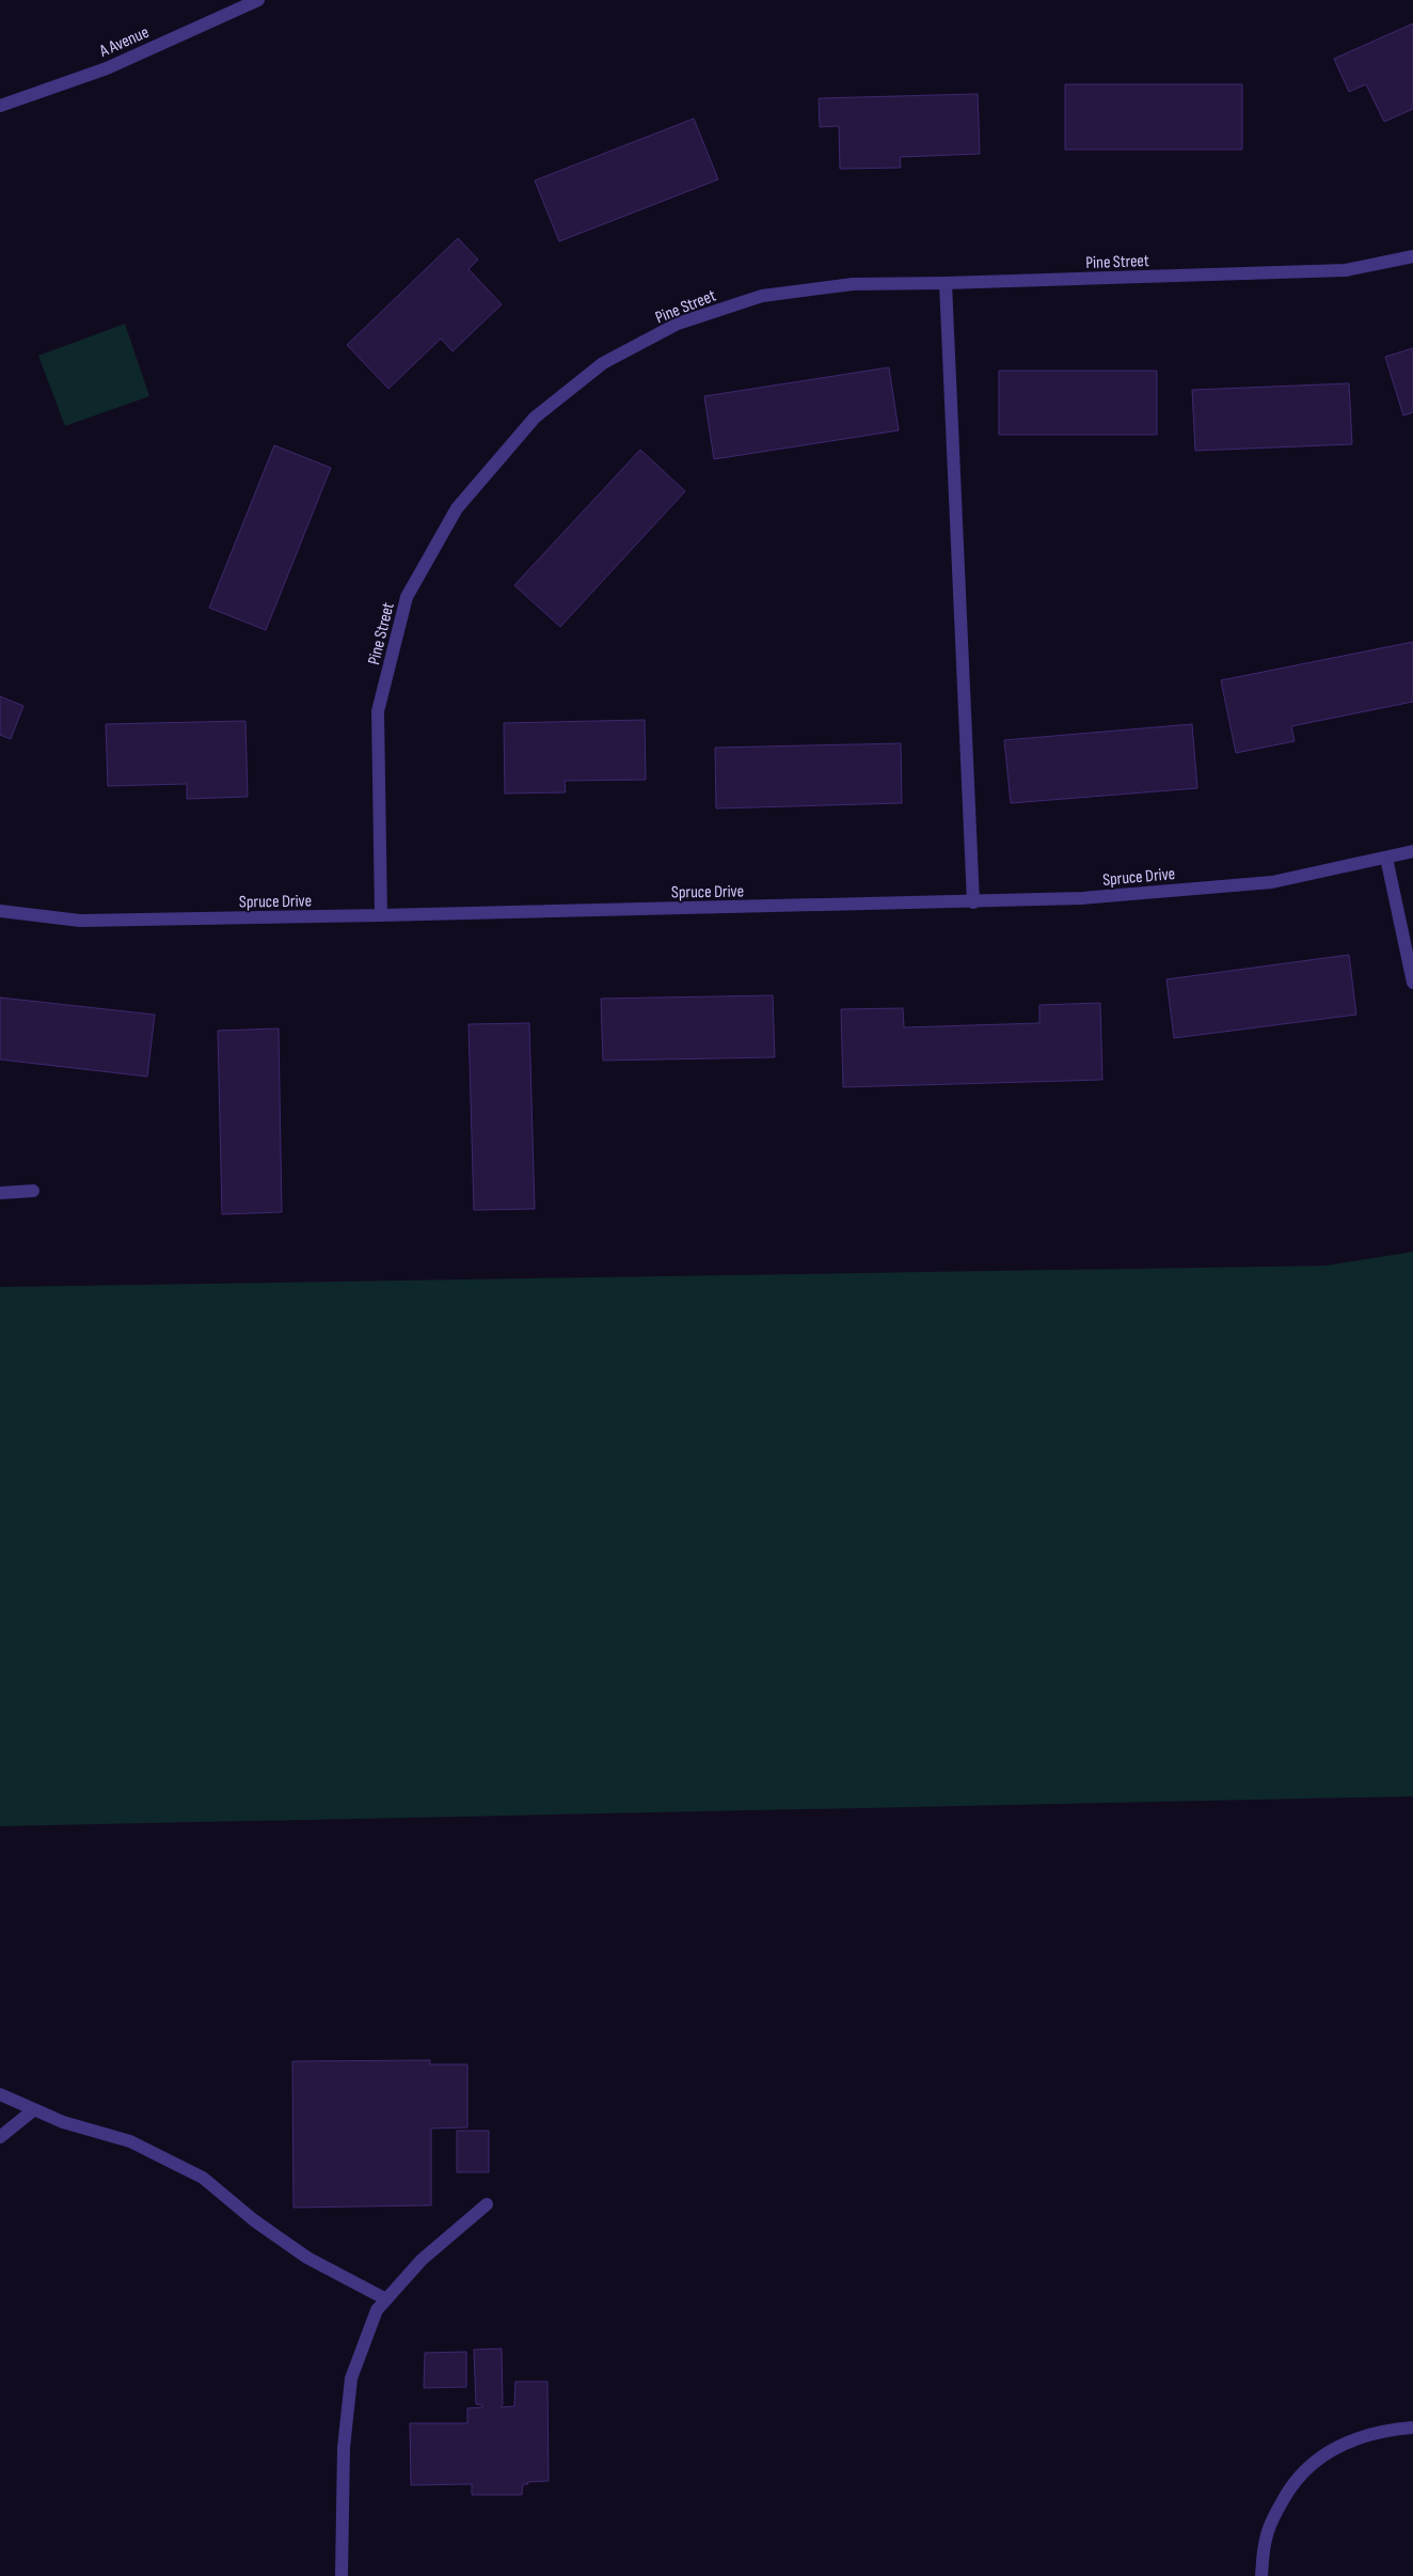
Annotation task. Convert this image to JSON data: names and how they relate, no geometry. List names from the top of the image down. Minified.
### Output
{"streets":{"street":["A Avenue","Pine Street","Spruce Drive"]},"crossings":[["Pine Street","Spruce Drive"]]}
